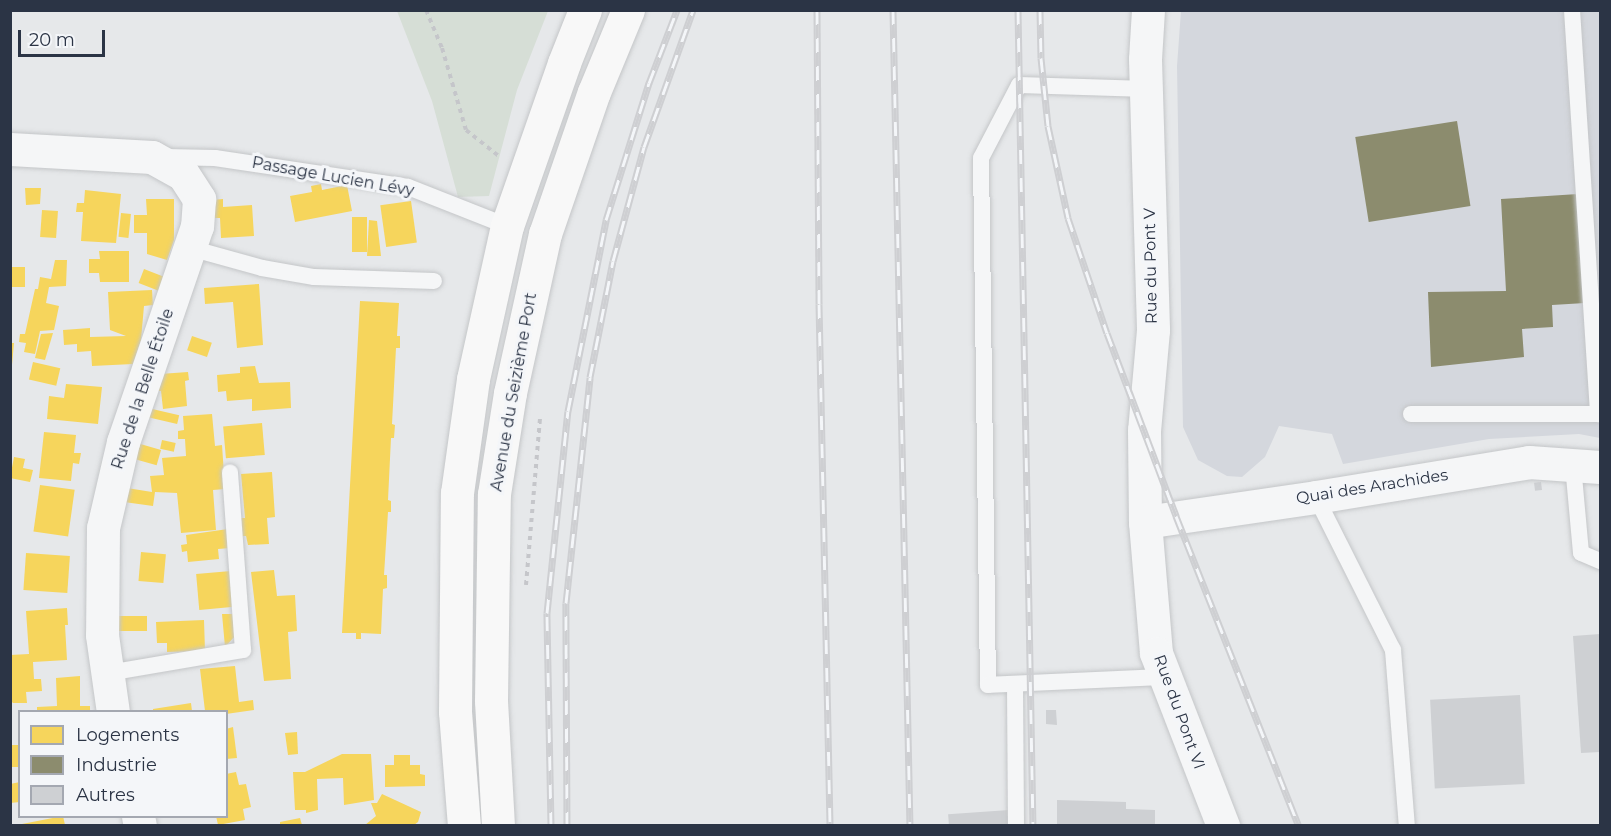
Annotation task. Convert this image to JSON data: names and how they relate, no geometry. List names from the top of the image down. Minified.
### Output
{"streets":{"main road":["Avenue du Seizième Port"],"street":["Rue du Pont V","Rue de la Belle Étoile","Quai des Arachides","Rue du Pont VI"],"lane":["Passage Lucien Lévy"]},"crossings":[["Passage Lucien Lévy","Rue de la Belle Étoile"],["Rue du Pont V","Quai des Arachides"],["Rue du Pont V","Rue du Pont VI"],["Quai des Arachides","Rue du Pont VI"]],"legend":["Logements","Industrie","Autres"],"scale_bar":"20 m"}
